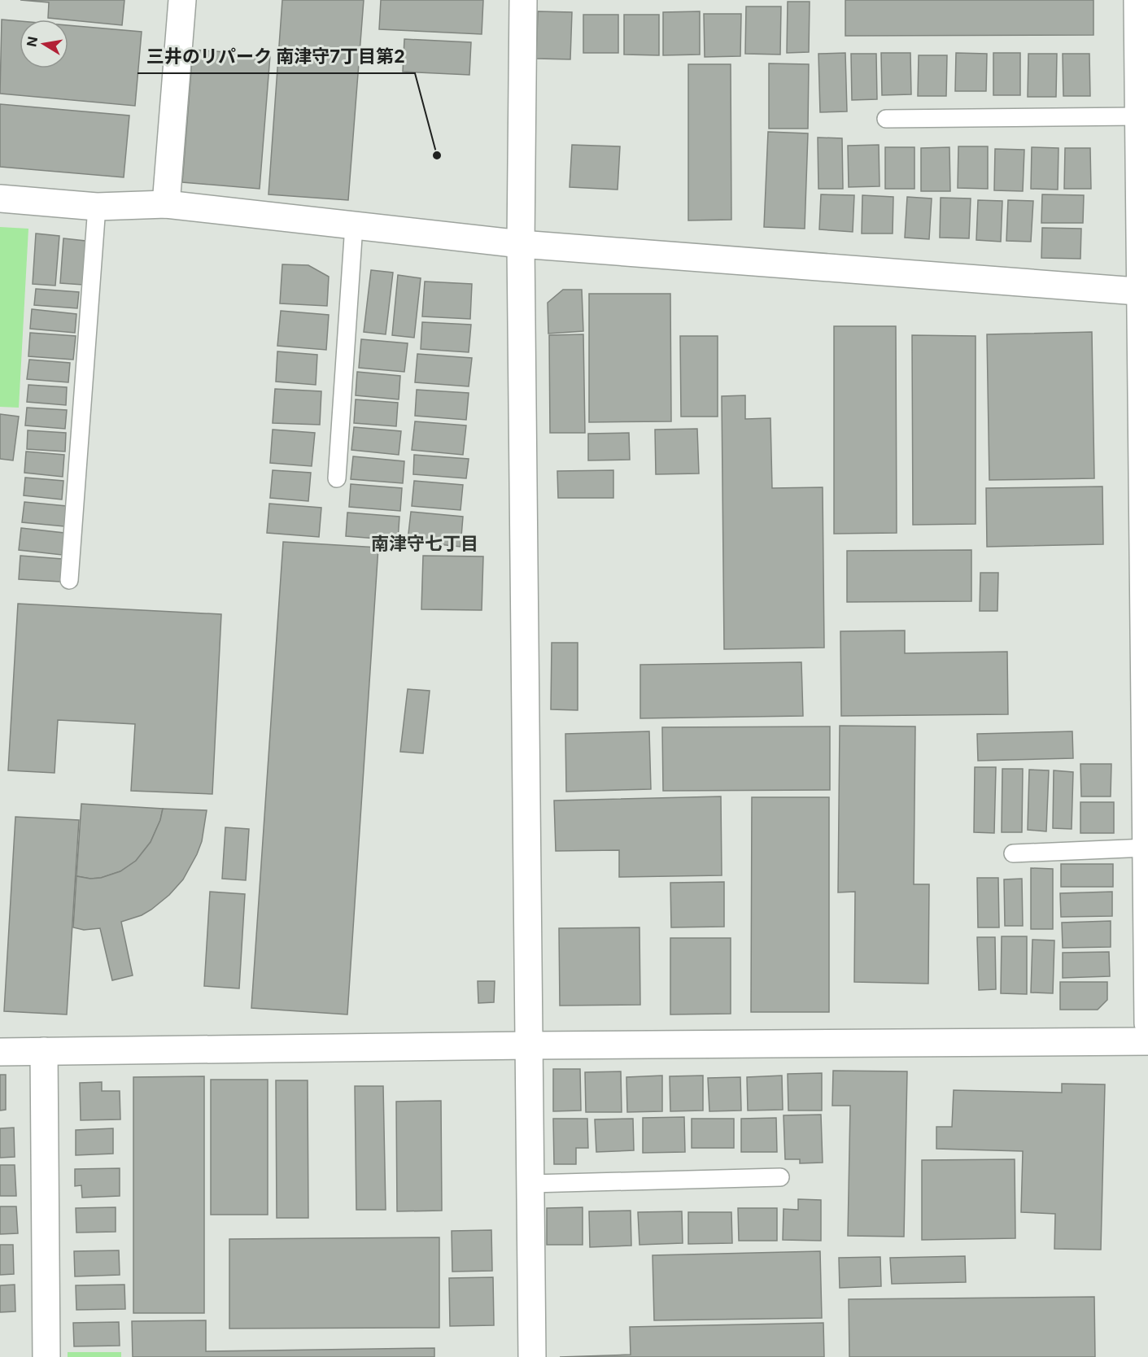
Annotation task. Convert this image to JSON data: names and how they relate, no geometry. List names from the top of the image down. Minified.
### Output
{"districts":["南津守七丁目"],"places":["三井のリパーク 南津守7丁目第2"],"north":"left"}
